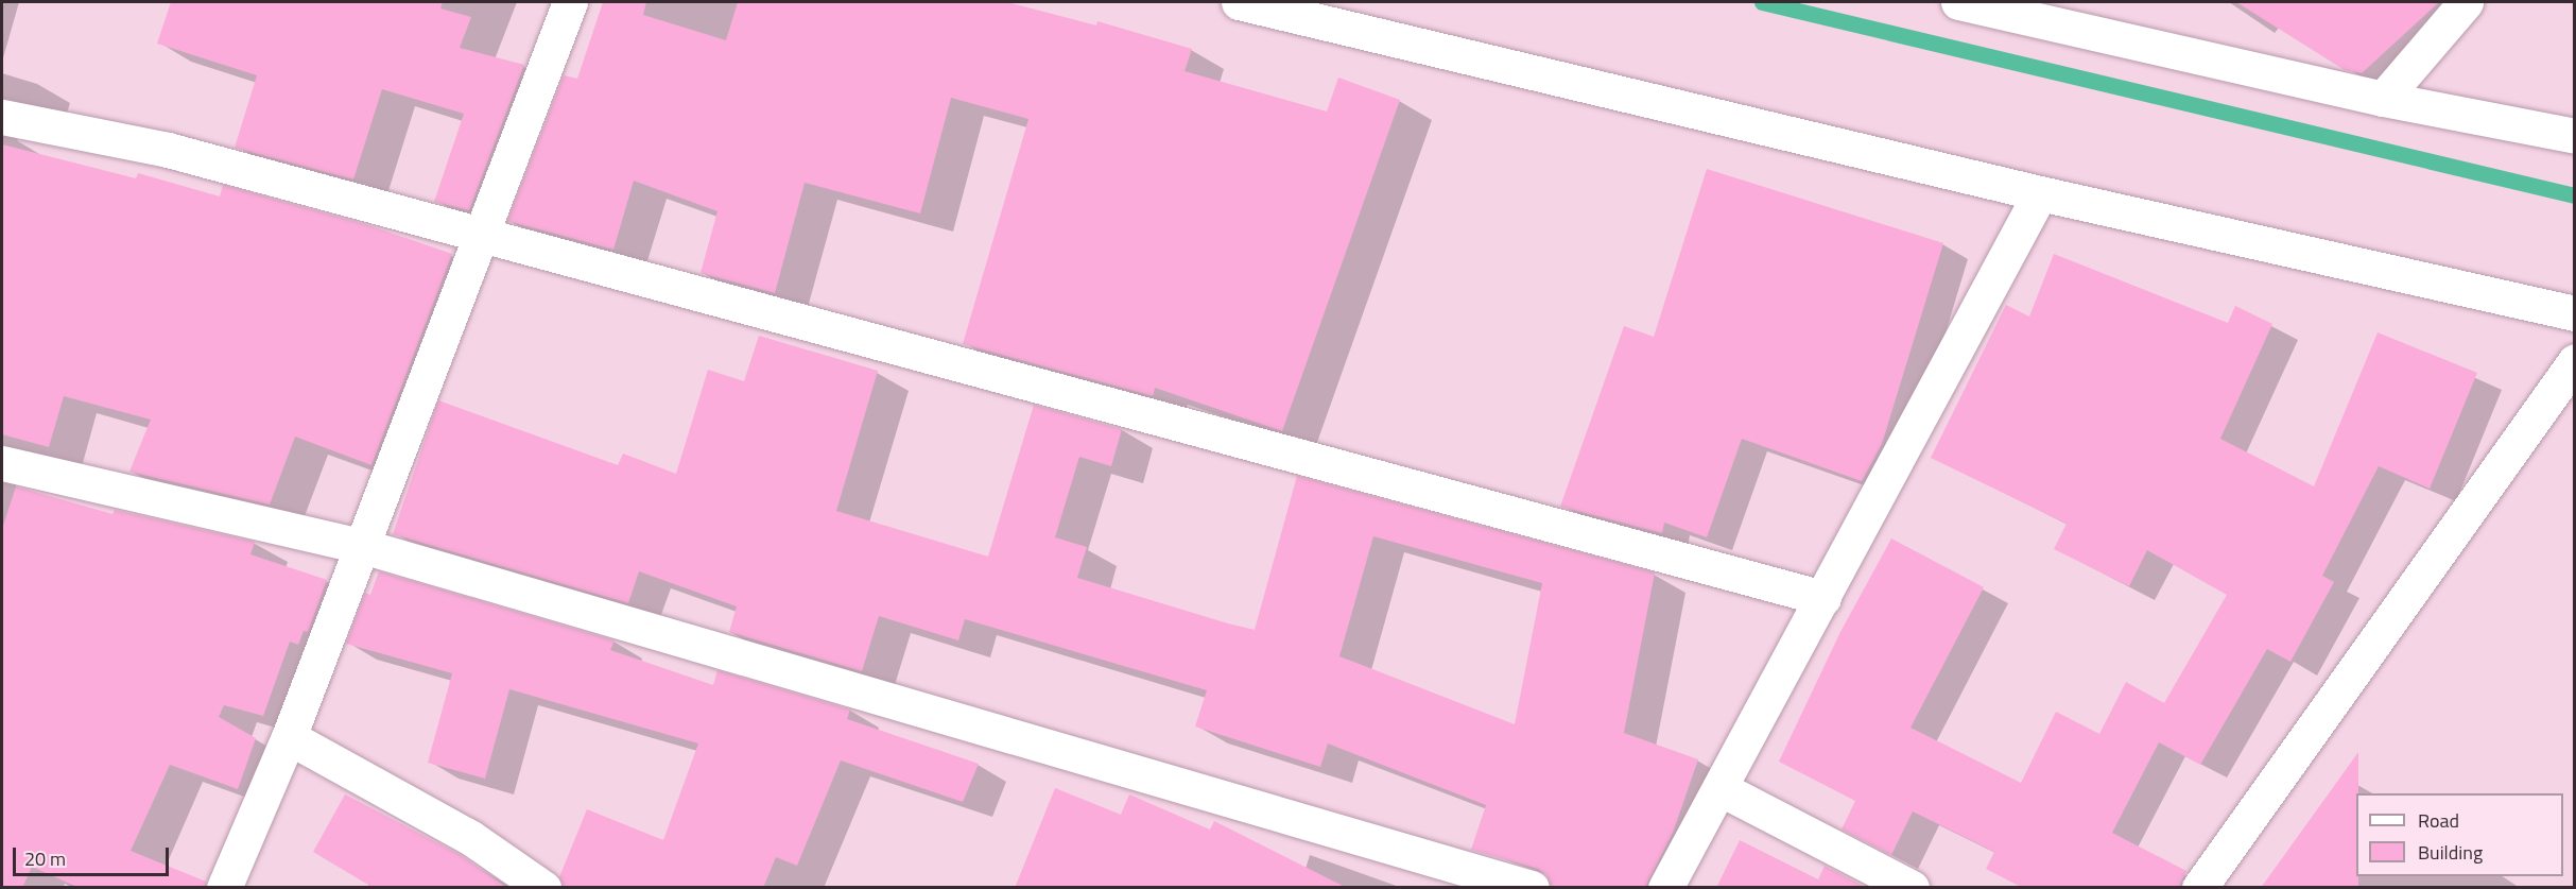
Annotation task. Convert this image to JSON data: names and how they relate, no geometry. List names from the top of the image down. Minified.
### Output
{"legend":["Road","Building"],"scale_bar":"20 m"}
